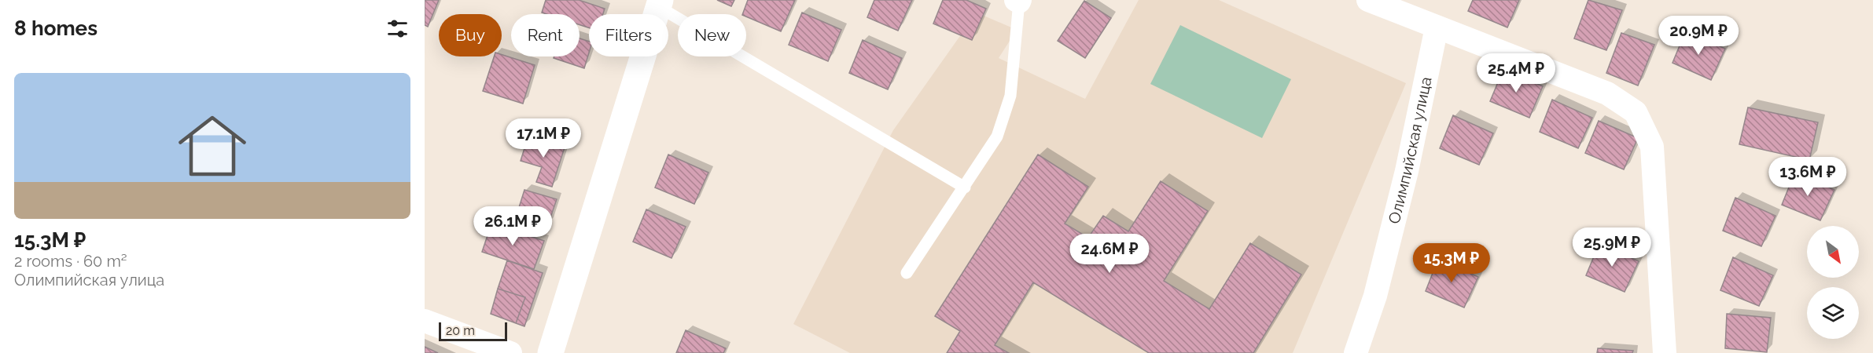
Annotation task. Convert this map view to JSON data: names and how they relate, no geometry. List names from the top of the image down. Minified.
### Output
{"streets":{"street":["Олимпийская улица"]},"scale_bar":"20 m","north":"bottom right","page":{"heading":"8 homes","chip":["Buy","Rent","Filters","New"],"price":["20.9M ₽","25.4M ₽","17.1M ₽","13.6M ₽","26.1M ₽","25.9M ₽","24.6M ₽","15.3M ₽"],"list":[{"name":"15.3M ₽","note":"2 rooms · 60 m² · Олимпийская улица"}],"scale":"20 m"}}
